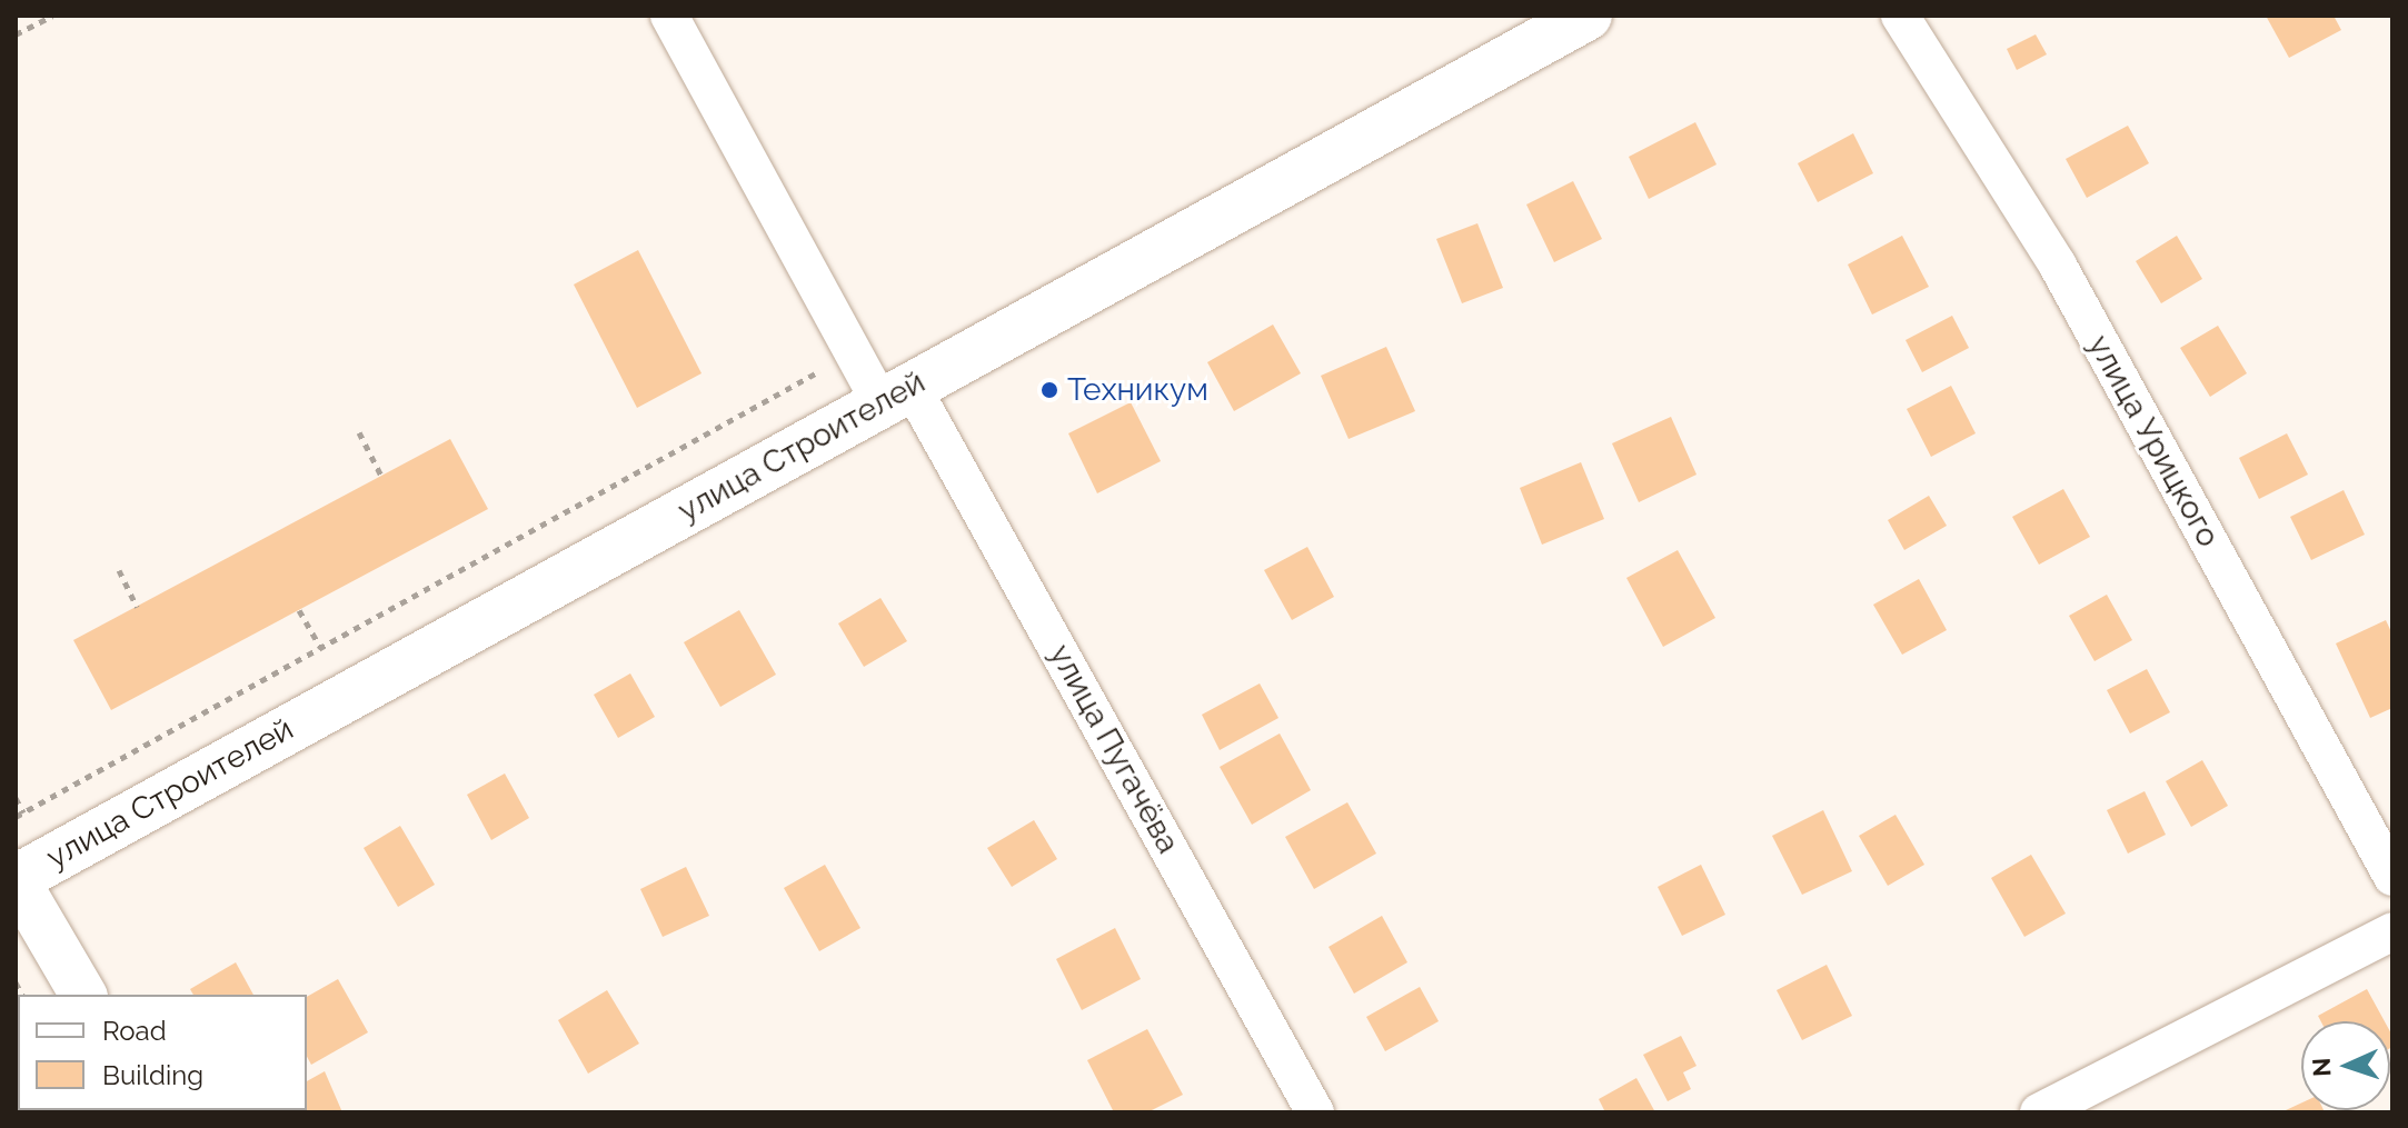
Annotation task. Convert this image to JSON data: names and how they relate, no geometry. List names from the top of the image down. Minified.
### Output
{"streets":{"main road":["улица Строителей"],"street":["улица Урицкого","улица Пугачёва"]},"crossings":[["улица Строителей","улица Пугачёва"]],"places":["Техникум"],"legend":["Road","Building"],"north":"left"}
